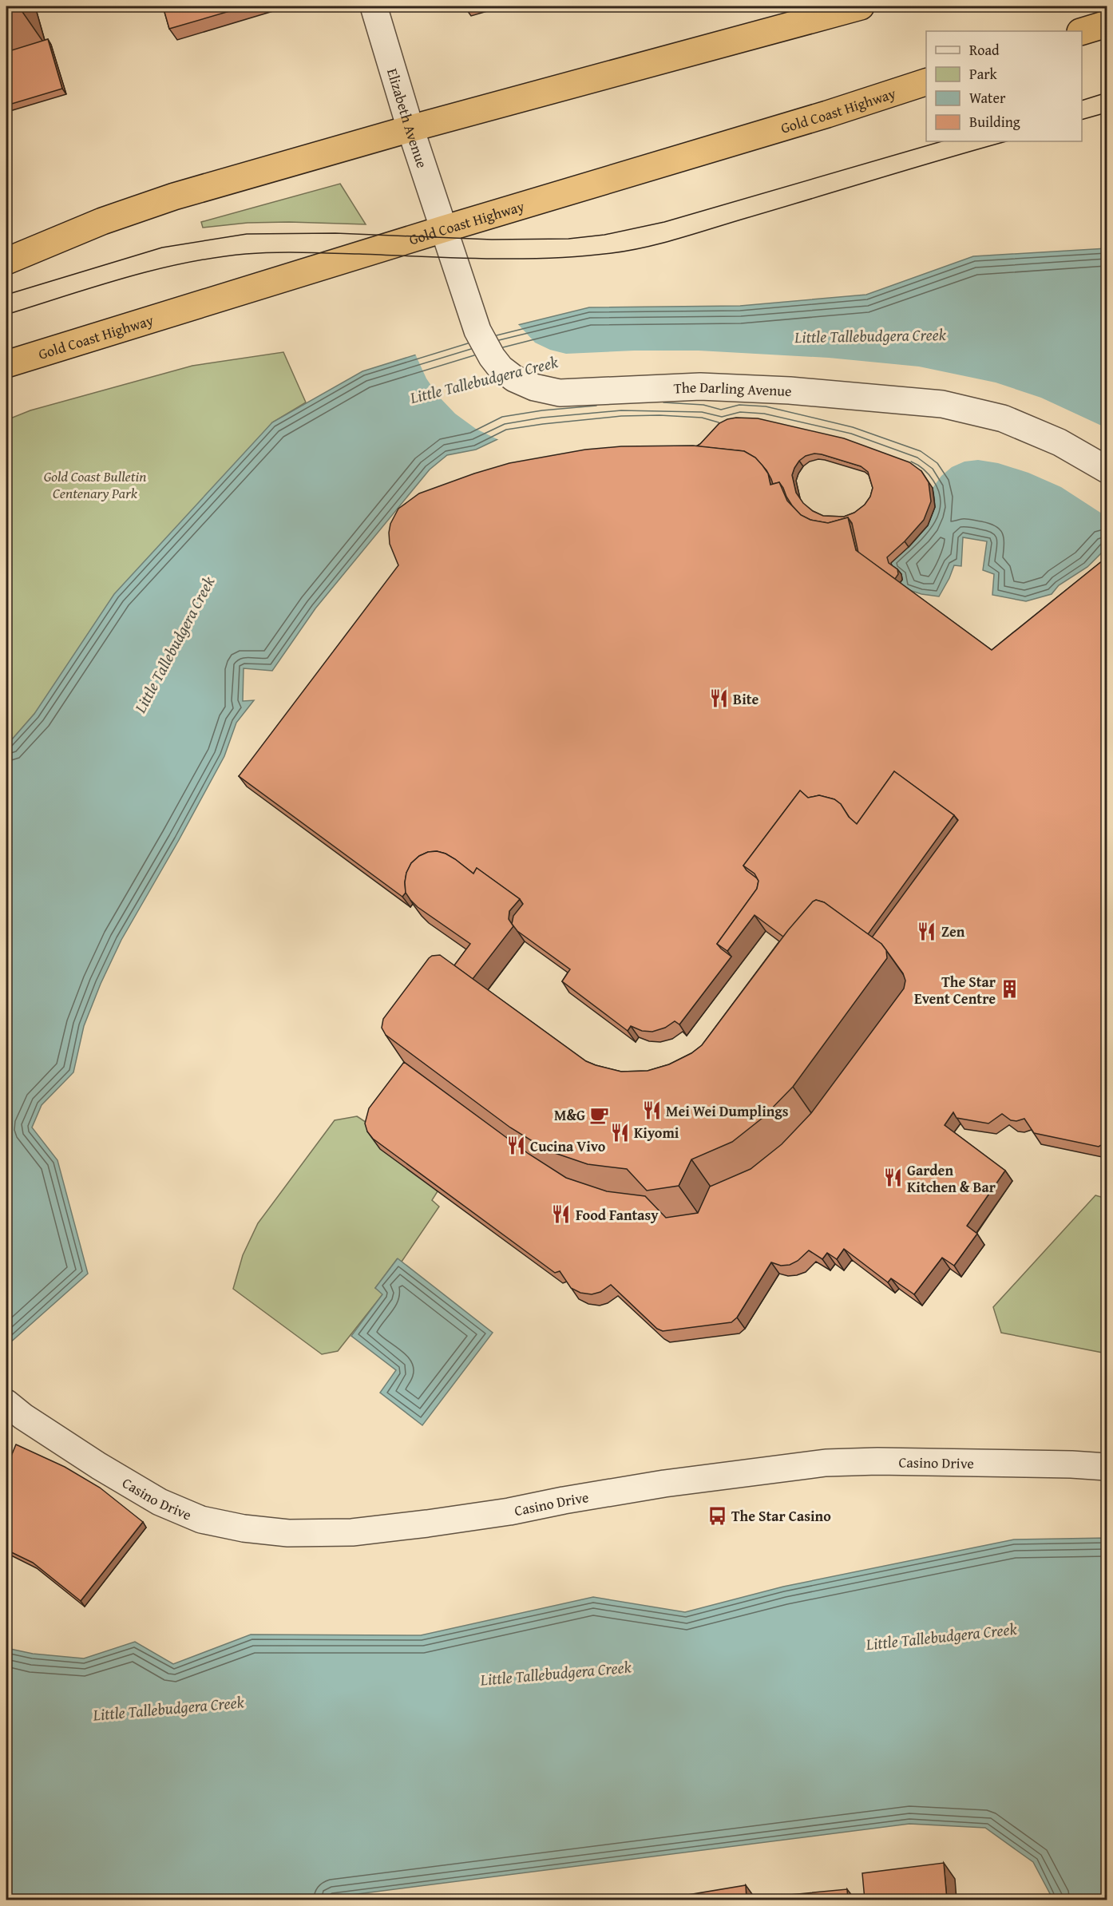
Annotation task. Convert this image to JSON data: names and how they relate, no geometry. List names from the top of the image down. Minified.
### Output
{"streets":{"highway":["Gold Coast Highway"],"street":["Elizabeth Avenue","The Darling Avenue","Casino Drive"]},"crossings":[["Gold Coast Highway","Elizabeth Avenue"],["Gold Coast Highway","The Darling Avenue"],["Elizabeth Avenue","The Darling Avenue"]],"water":["Little Tallebudgera Creek"],"parks":["Gold Coast Bulletin Centenary Park"],"places":{"restaurant":["Bite","Zen","Mei Wei Dumplings","Kiyomi","Cucina Vivo","Garden Kitchen & Bar","Food Fantasy"],"building":["The Star Event Centre"],"cafe":["M&G"],"bus stop":["The Star Casino"]},"legend":["Road","Park","Water","Building"]}
